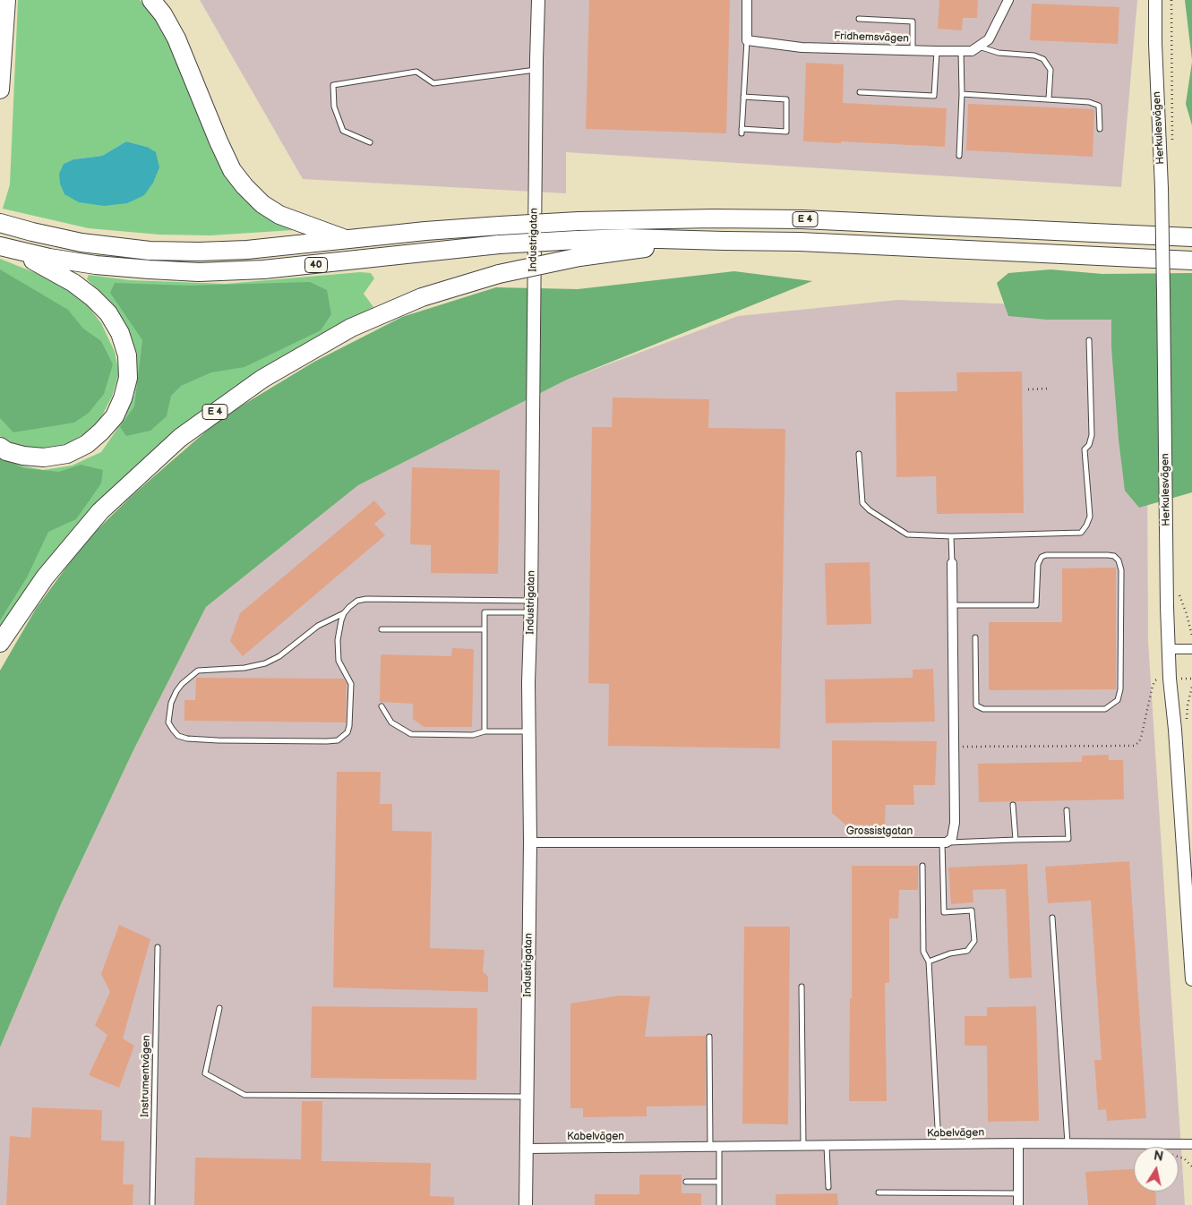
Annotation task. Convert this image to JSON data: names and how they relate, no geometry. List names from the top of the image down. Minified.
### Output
{"streets":{"highway":["E 4","40"],"street":["Fridhemsvägen","Herkulesvägen","Industrigatan","Grossistgatan","Kabelvägen"],"lane":["Instrumentvägen"]},"crossings":[["E 4","40"],["Industrigatan","Grossistgatan"],["Industrigatan","Kabelvägen"]],"north":"top"}
